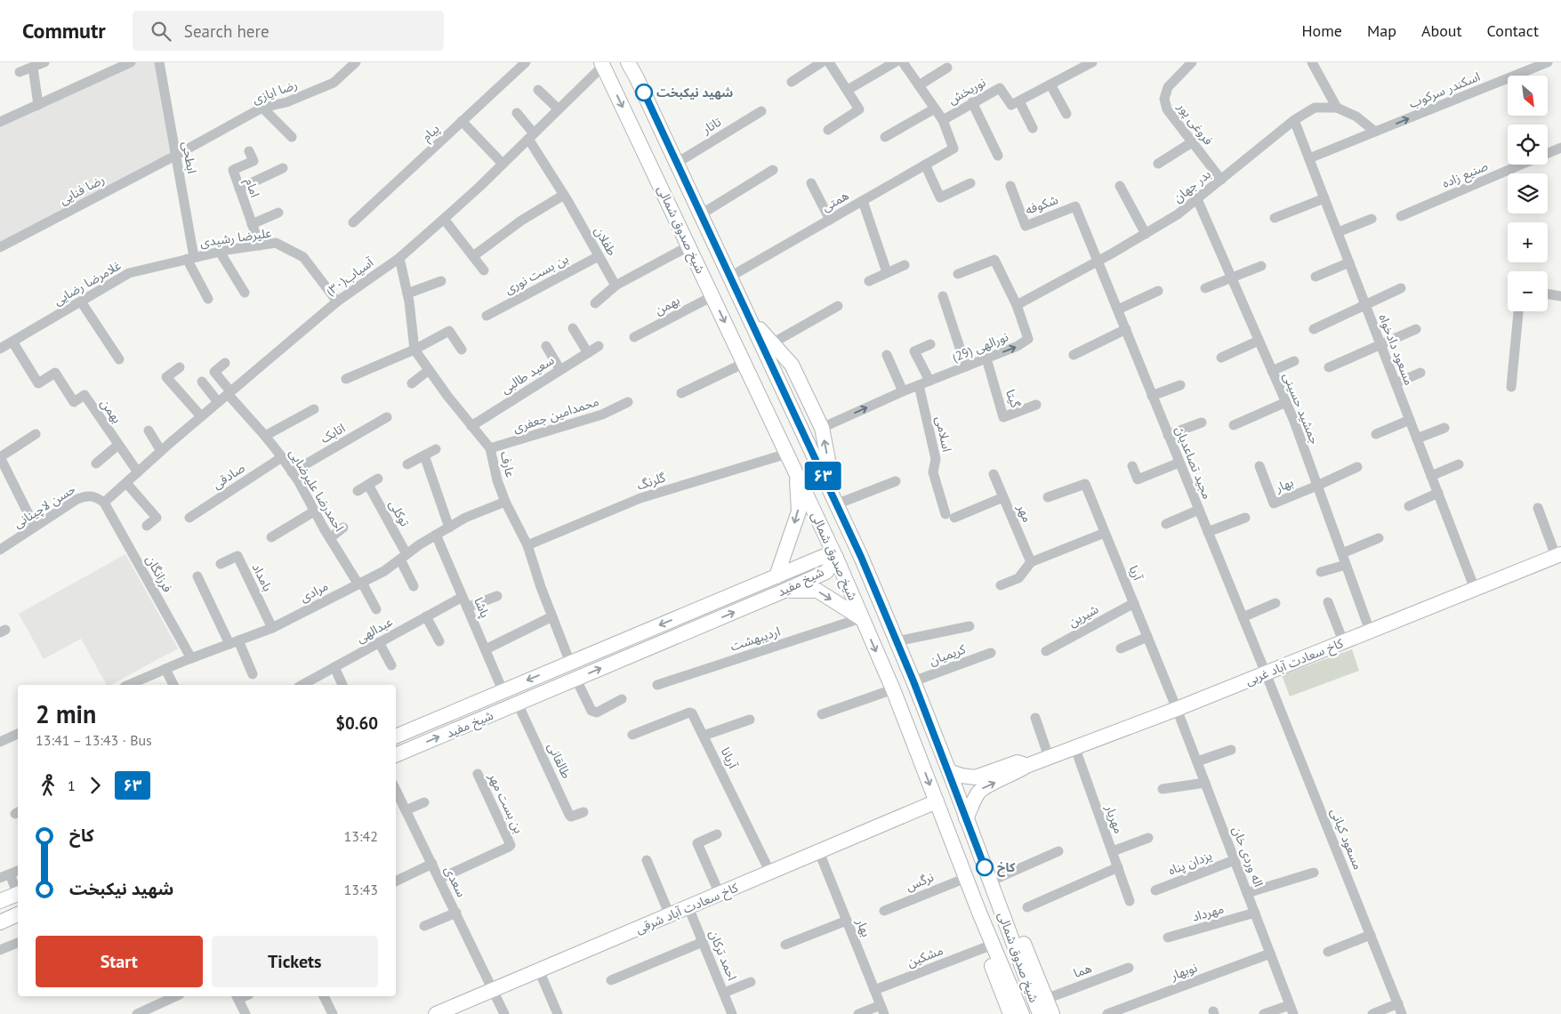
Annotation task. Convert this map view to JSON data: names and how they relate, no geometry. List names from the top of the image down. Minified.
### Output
{"streets":{"main road":["شیخ صدوق شمالی","شیخ مفید","کاخ سعادت آباد غربی","کاخ سعادت آباد شرقی"],"street":["اسکندر سرکوب","نوربخش","رضا ایازی","فروغی پور","تاتار","پیام","ابطحی","صنیع زاده","بدر جهان","امام","رضا فنایی","همتی","شکوفه","علیرضا رشیدی","طفلان","بن بست نوری","آسیاب(۳۰)","غلامرضا رضایی","بهمن","نورالهی (29)","مسعود دادخواه","سعید طالبی","گیتا","جمشید حسینی","محمدامین جعفری","اتابک","اسلامی","مجید تصاعدیان","عارف","صادقی","گلرنگ","بهار","احمدرضا علیرضایی","حسن لاچینانی","توکلی","مهر","آریا","فرزانگان","بامداد","مرادی","پاشا","شیرین","عبدالهی","اردیبهشت","کریمیان","آریانا","طالقانی","بن بست مهر","مهریار","مسعود کیانی","اله وردی خان","یزدان پناه","سعدی","نرگس","مهرداد","احمد ترکان","مشکین","هما","نوبهار"]},"crossings":[["اسکندر سرکوب","مسعود دادخواه"],["نوربخش","همتی"],["رضا ایازی","ابطحی"],["رضا ایازی","رضا فنایی"],["فروغی پور","بدر جهان"],["تاتار","شیخ صدوق شمالی"],["ابطحی","رضا فنایی"],["ابطحی","علیرضا رشیدی"],["ابطحی","غلامرضا رضایی"],["بدر جهان","شکوفه"],["بدر جهان","مسعود دادخواه"],["بدر جهان","جمشید حسینی"],["بدر جهان","مجید تصاعدیان"],["امام","علیرضا رشیدی"],["همتی","شیخ صدوق شمالی"],["شکوفه","مجید تصاعدیان"],["شیخ صدوق شمالی","آسیاب(۳۰)"],["شیخ صدوق شمالی","بهمن"],["شیخ صدوق شمالی","گلرنگ"],["شیخ صدوق شمالی","شیخ مفید"],["شیخ صدوق شمالی","اردیبهشت"],["شیخ صدوق شمالی","کریمیان"],["شیخ صدوق شمالی","نرگس"],["شیخ صدوق شمالی","کاخ سعادت آباد شرقی"],["شیخ صدوق شمالی","مشکین"],["شیخ صدوق شمالی","هما"],["علیرضا رشیدی","آسیاب(۳۰)"],["علیرضا رشیدی","غلامرضا رضایی"],["طفلان","بن بست نوری"],["طفلان","آسیاب(۳۰)"],["آسیاب(۳۰)","بهمن"],["آسیاب(۳۰)","عارف"],["آسیاب(۳۰)","احمدرضا علیرضایی"],["آسیاب(۳۰)","حسن لاچینانی"],["آسیاب(۳۰)","فرزانگان"],["غلامرضا رضایی","بهمن"],["نورالهی (29)","گیتا"],["نورالهی (29)","اسلامی"],["مسعود دادخواه","کاخ سعادت آباد غربی"],["سعید طالبی","عارف"],["جمشید حسینی","بهار"],["جمشید حسینی","کاخ سعادت آباد غربی"],["محمدامین جعفری","عارف"],["اتابک","احمدرضا علیرضایی"],["اسلامی","مهر"],["مجید تصاعدیان","کاخ سعادت آباد غربی"],["مجید تصاعدیان","مسعود کیانی"],["عارف","گلرنگ"],["عارف","شیخ مفید"],["عارف","مرادی"],["صادقی","احمدرضا علیرضایی"],["بهار","کاخ سعادت آباد شرقی"],["بهار","مشکین"],["احمدرضا علیرضایی","مرادی"],["حسن لاچینانی","فرزانگان"],["توکلی","مرادی"],["آریا","شیرین"],["آریا","کاخ سعادت آباد غربی"],["آریا","اله وردی خان"],["فرزانگان","مرادی"],["بامداد","مرادی"],["شیخ مفید","پاشا"],["شیخ مفید","طالقانی"],["مرادی","پاشا"],["پاشا","عبدالهی"],["کاخ سعادت آباد غربی","مهریار"],["کاخ سعادت آباد غربی","مسعود کیانی"],["کاخ سعادت آباد غربی","اله وردی خان"],["آریانا","کاخ سعادت آباد شرقی"],["بن بست مهر","سعدی"],["اله وردی خان","یزدان پناه"],["اله وردی خان","مهرداد"],["اله وردی خان","نوبهار"],["سعدی","کاخ سعادت آباد شرقی"],["کاخ سعادت آباد شرقی","احمد ترکان"]],"one_way":["اسکندر سرکوب"],"places":["شهید نیکبخت","کاخ"],"lines":["bus line ۶۳"],"north":"bottom right","page":{"header":"Commutr","search":"Search here","nav":["Home","Map","About","Contact"],"on_map":"۶۳","map_buttons":["+","−"],"heading":["2 min","13:41 – 13:43 · Bus","$0.60"],"legs":["1","۶۳"],"list":[{"name":"کاخ","value":"13:42"},{"name":"شهید نیکبخت","value":"13:43"}],"buttons":["Start","Tickets"]}}
